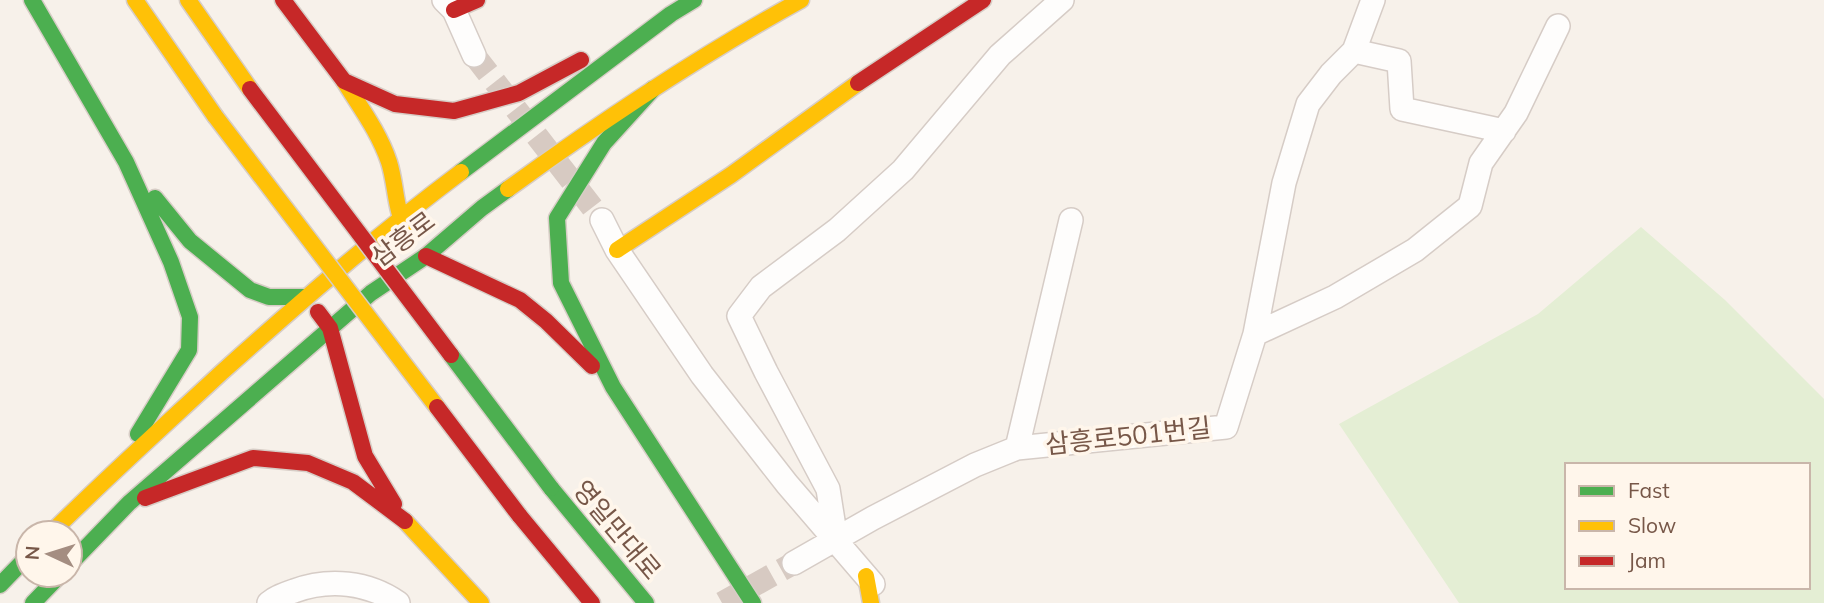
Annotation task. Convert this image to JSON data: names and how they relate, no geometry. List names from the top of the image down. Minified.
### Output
{"streets":{"main road":["삼흥로","영일만대로"],"street":["삼흥로501번길"]},"legend":["Fast","Slow","Jam"],"north":"left"}
